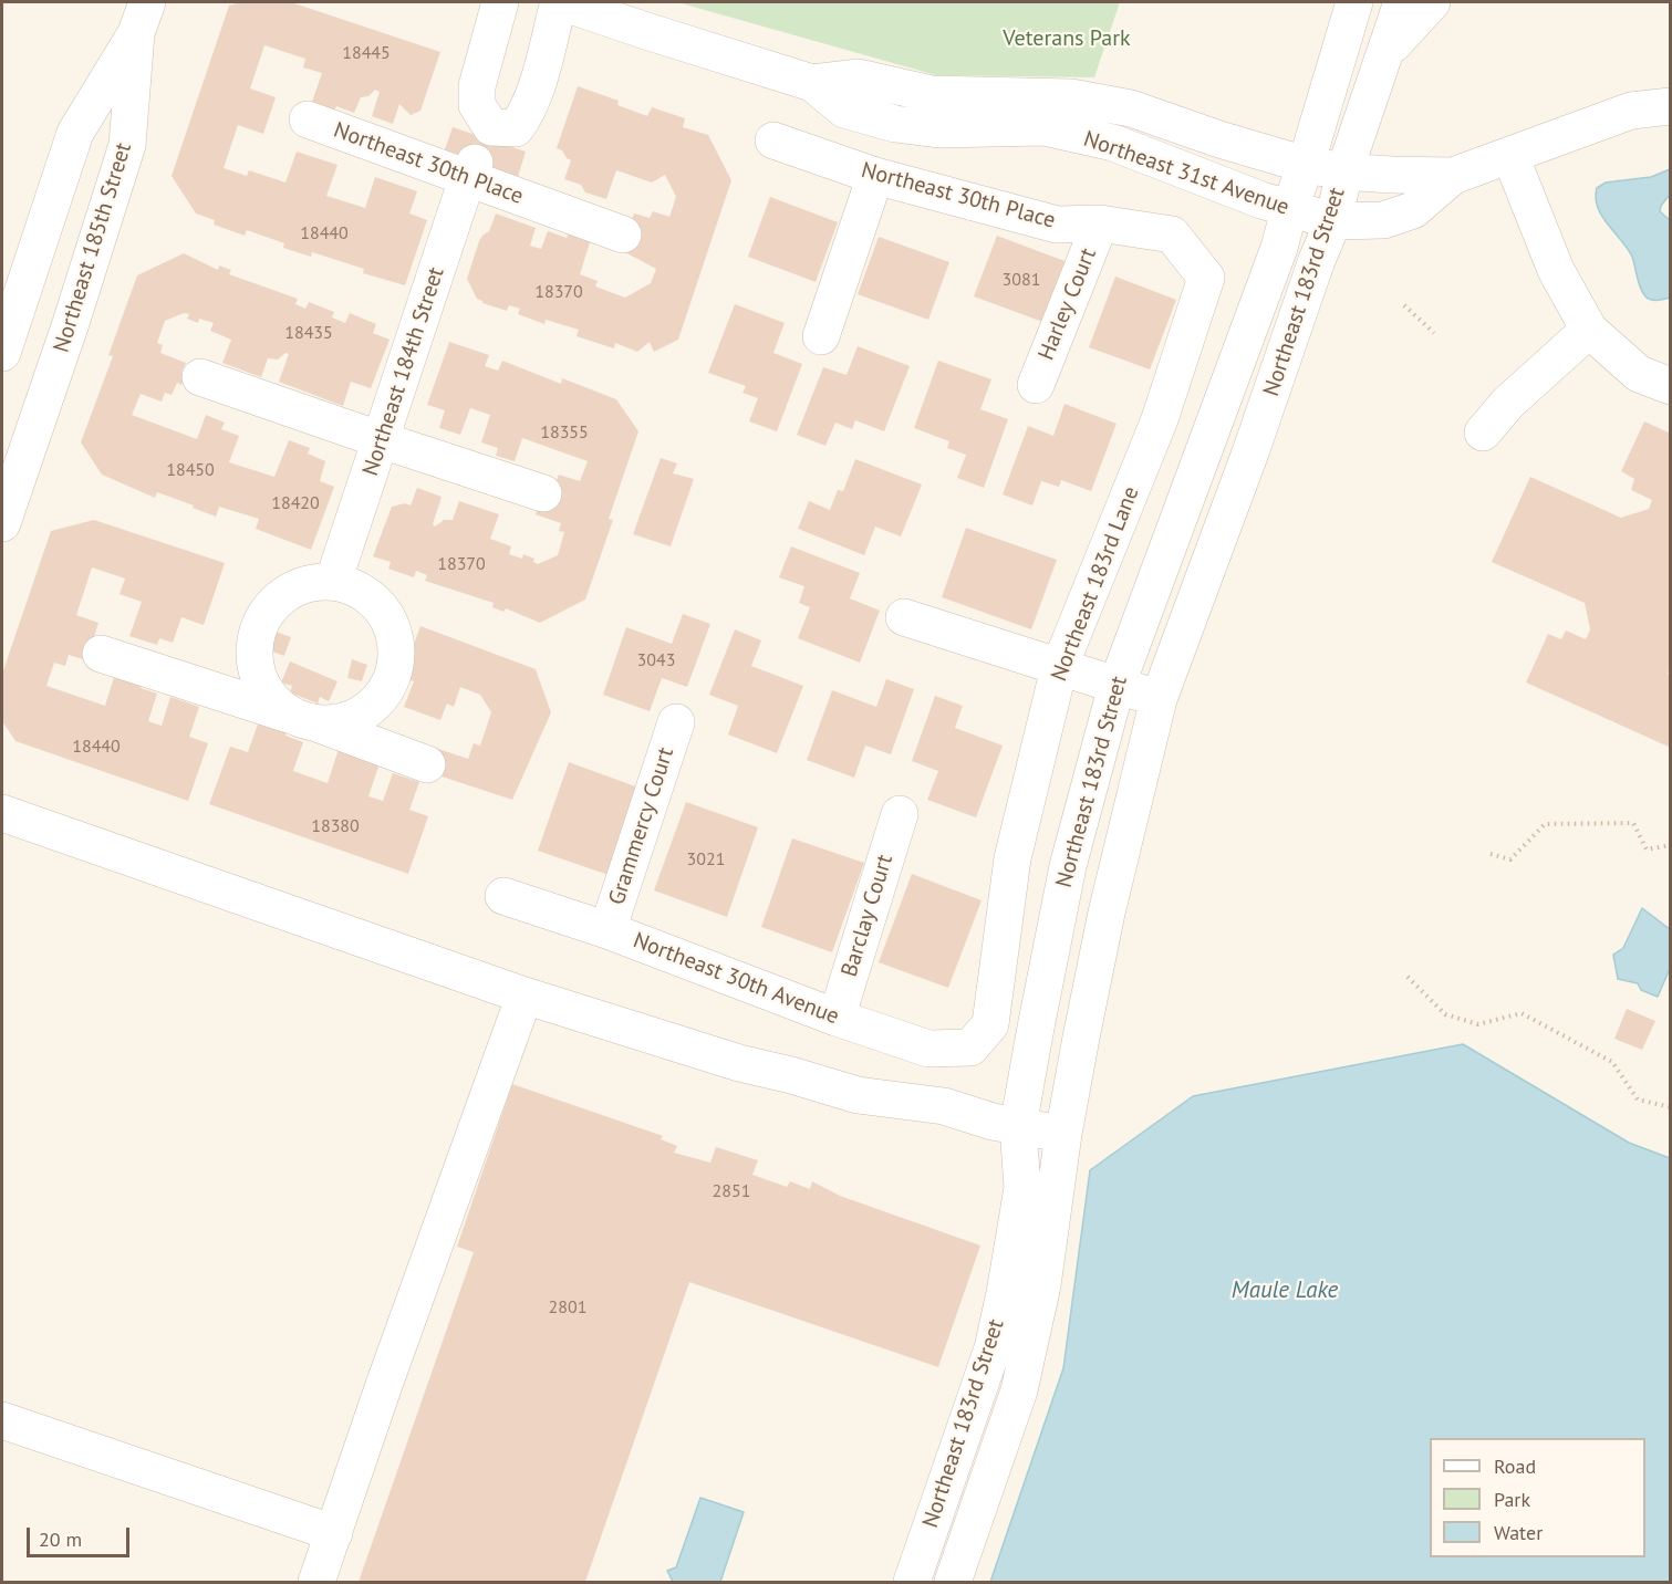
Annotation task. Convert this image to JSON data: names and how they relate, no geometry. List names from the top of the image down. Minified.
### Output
{"streets":{"street":["Northeast 30th Place","Northeast 31st Avenue","Northeast 185th Street","Northeast 183rd Street","Harley Court","Northeast 184th Street","Northeast 183rd Lane","Grammercy Court","Barclay Court","Northeast 30th Avenue"]},"crossings":[["Northeast 30th Place","Harley Court"],["Northeast 30th Place","Northeast 184th Street"],["Northeast 30th Place","Northeast 183rd Lane"],["Northeast 31st Avenue","Northeast 183rd Street"],["Northeast 183rd Lane","Northeast 30th Avenue"],["Grammercy Court","Northeast 30th Avenue"],["Barclay Court","Northeast 30th Avenue"]],"water":["Maule Lake"],"parks":["Veterans Park"],"house_numbers":["18445","18440","3081","18370","18435","18355","18450","18420","18370","3043","18440","18380","3021","2851","2801"],"legend":["Road","Park","Water"],"scale_bar":"20 m"}
